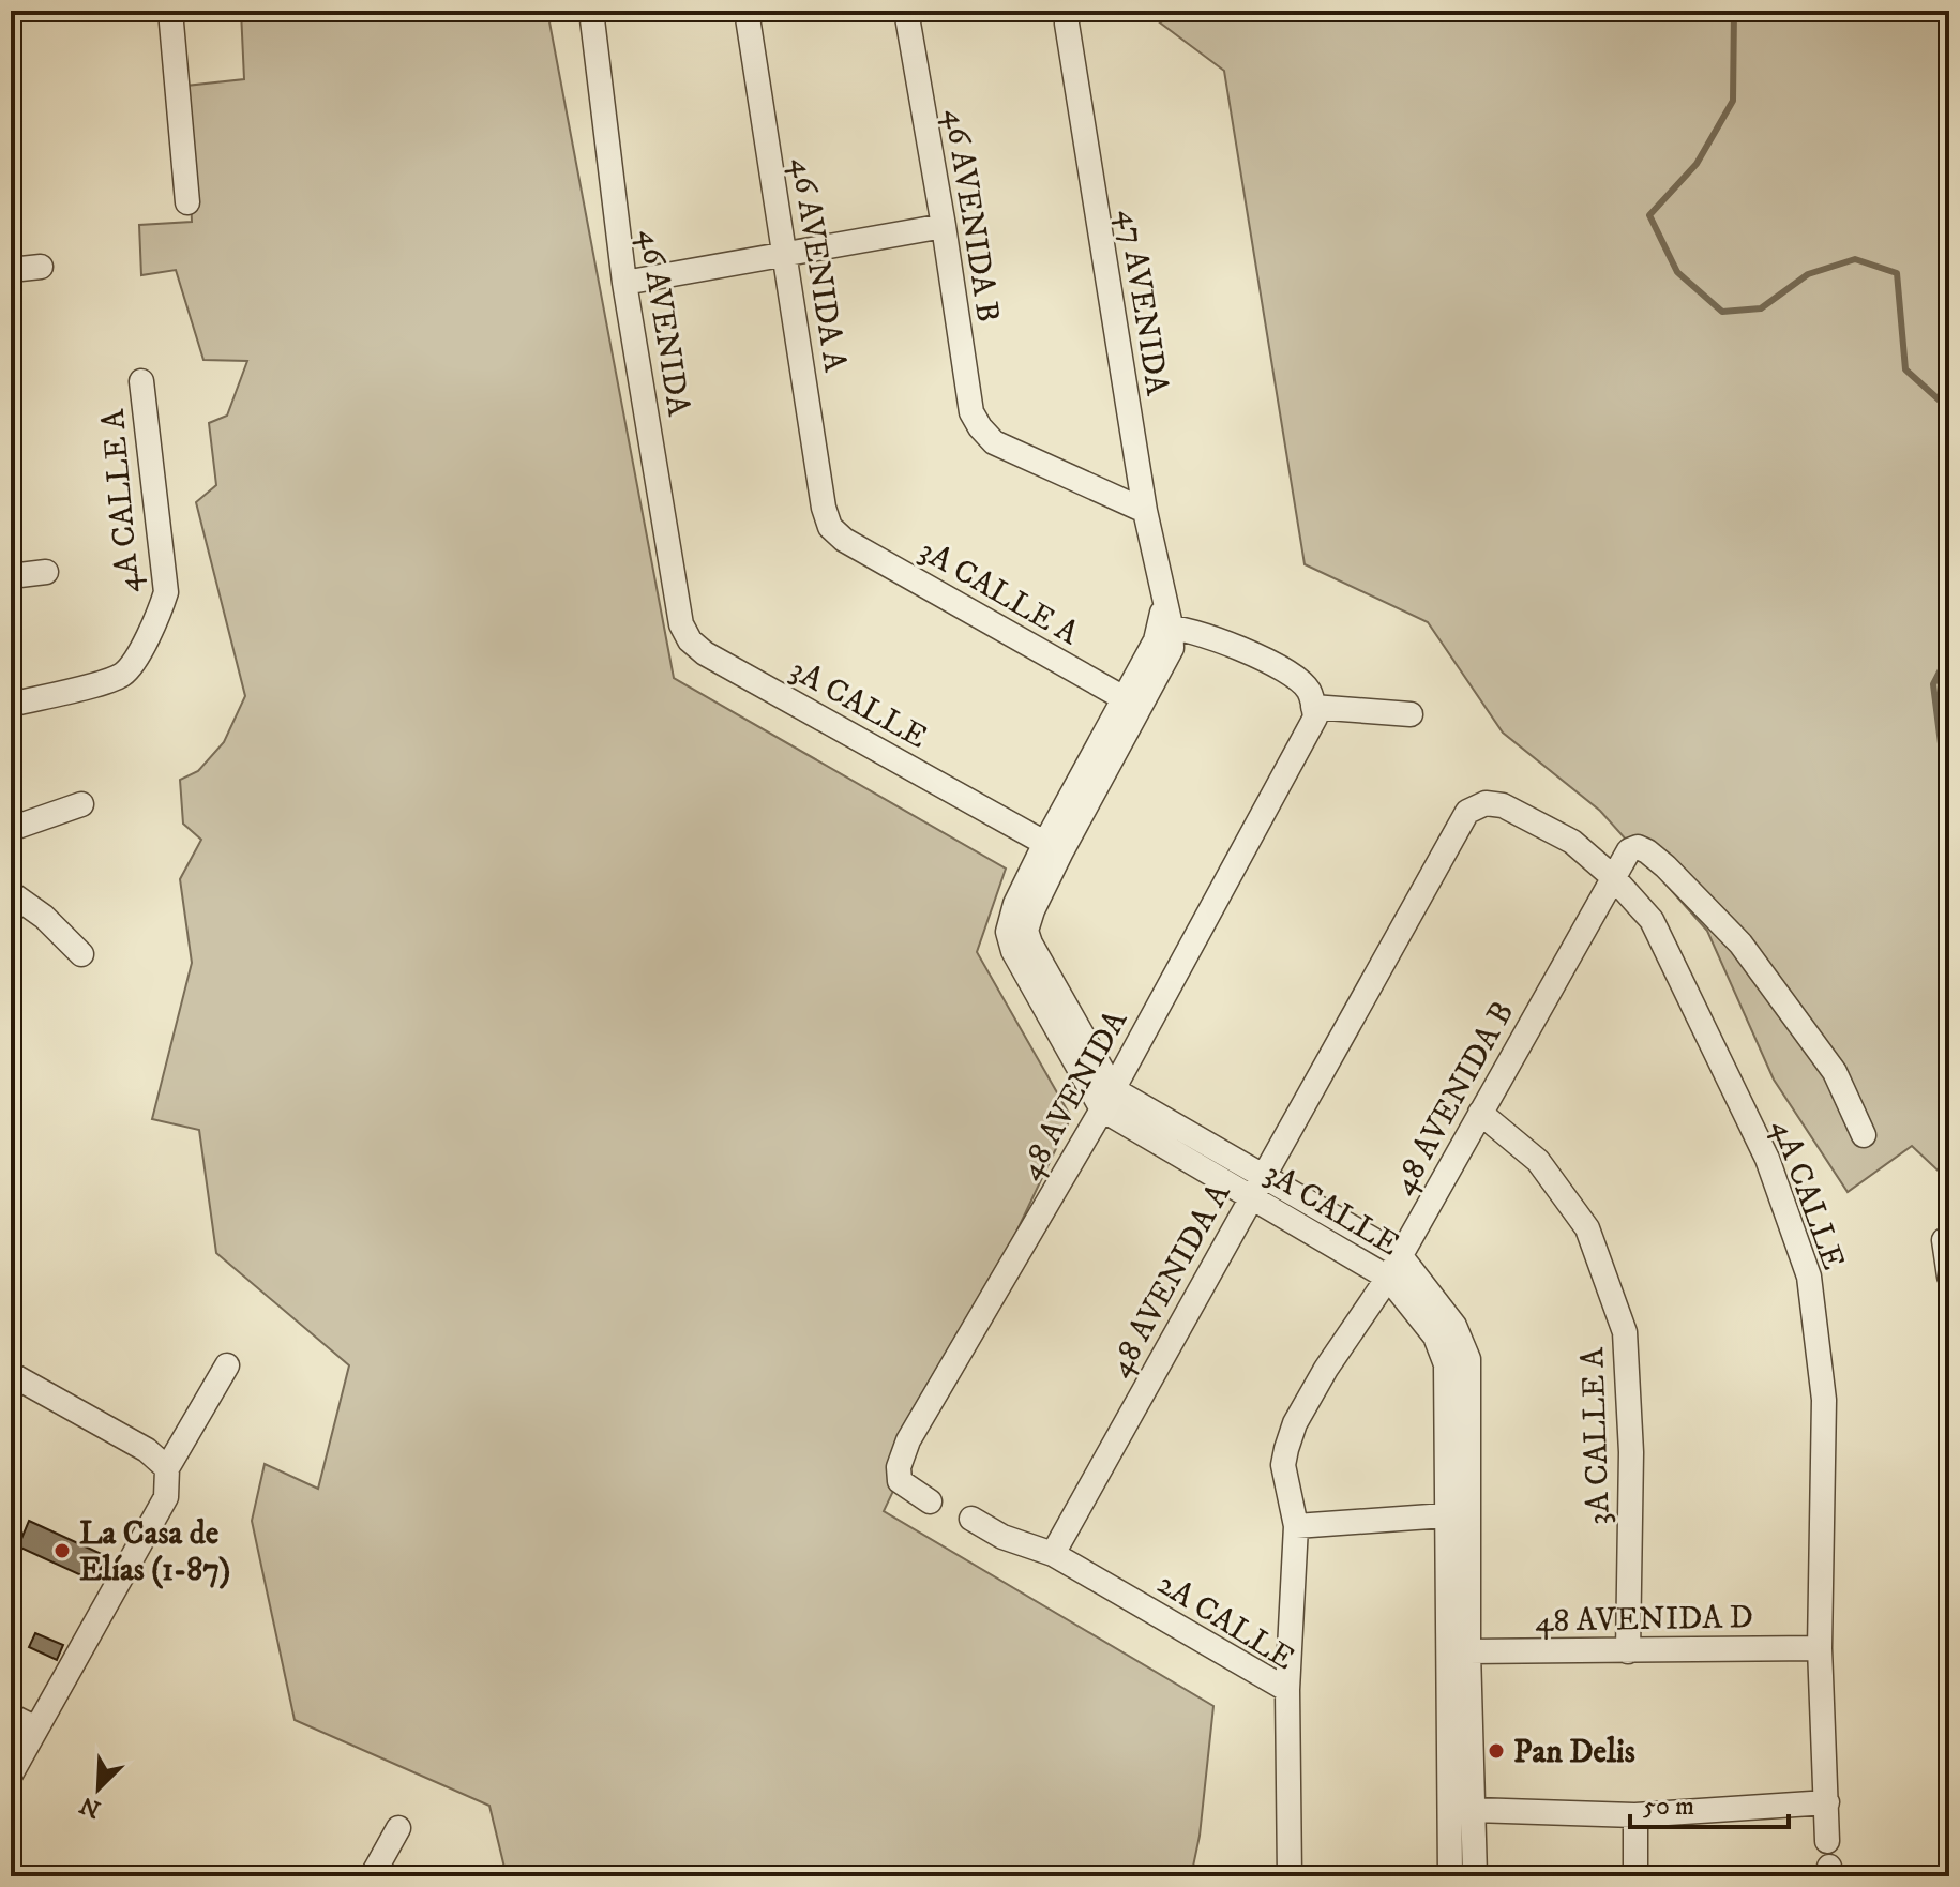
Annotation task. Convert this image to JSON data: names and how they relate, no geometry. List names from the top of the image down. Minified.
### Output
{"streets":{"street":["46 AVENIDA B","46 AVENIDA A","47 AVENIDA","46 AVENIDA","4A CALLE A","3A CALLE A","3A CALLE","48 AVENIDA","48 AVENIDA B","4A CALLE","48 AVENIDA A","48 AVENIDA D","2A CALLE"]},"crossings":[["46 AVENIDA B","47 AVENIDA"],["46 AVENIDA A","3A CALLE A"],["47 AVENIDA","3A CALLE"],["46 AVENIDA","3A CALLE"],["3A CALLE A","3A CALLE"],["3A CALLE A","48 AVENIDA B"],["3A CALLE A","48 AVENIDA D"],["3A CALLE","48 AVENIDA"],["3A CALLE","48 AVENIDA B"],["3A CALLE","48 AVENIDA A"],["3A CALLE","48 AVENIDA D"],["48 AVENIDA B","4A CALLE"],["48 AVENIDA B","2A CALLE"],["4A CALLE","48 AVENIDA A"],["4A CALLE","48 AVENIDA D"],["48 AVENIDA A","2A CALLE"]],"places":["La Casa de Elías (1-87)","Pan Delis"],"scale_bar":"50 m","north":"bottom left"}
